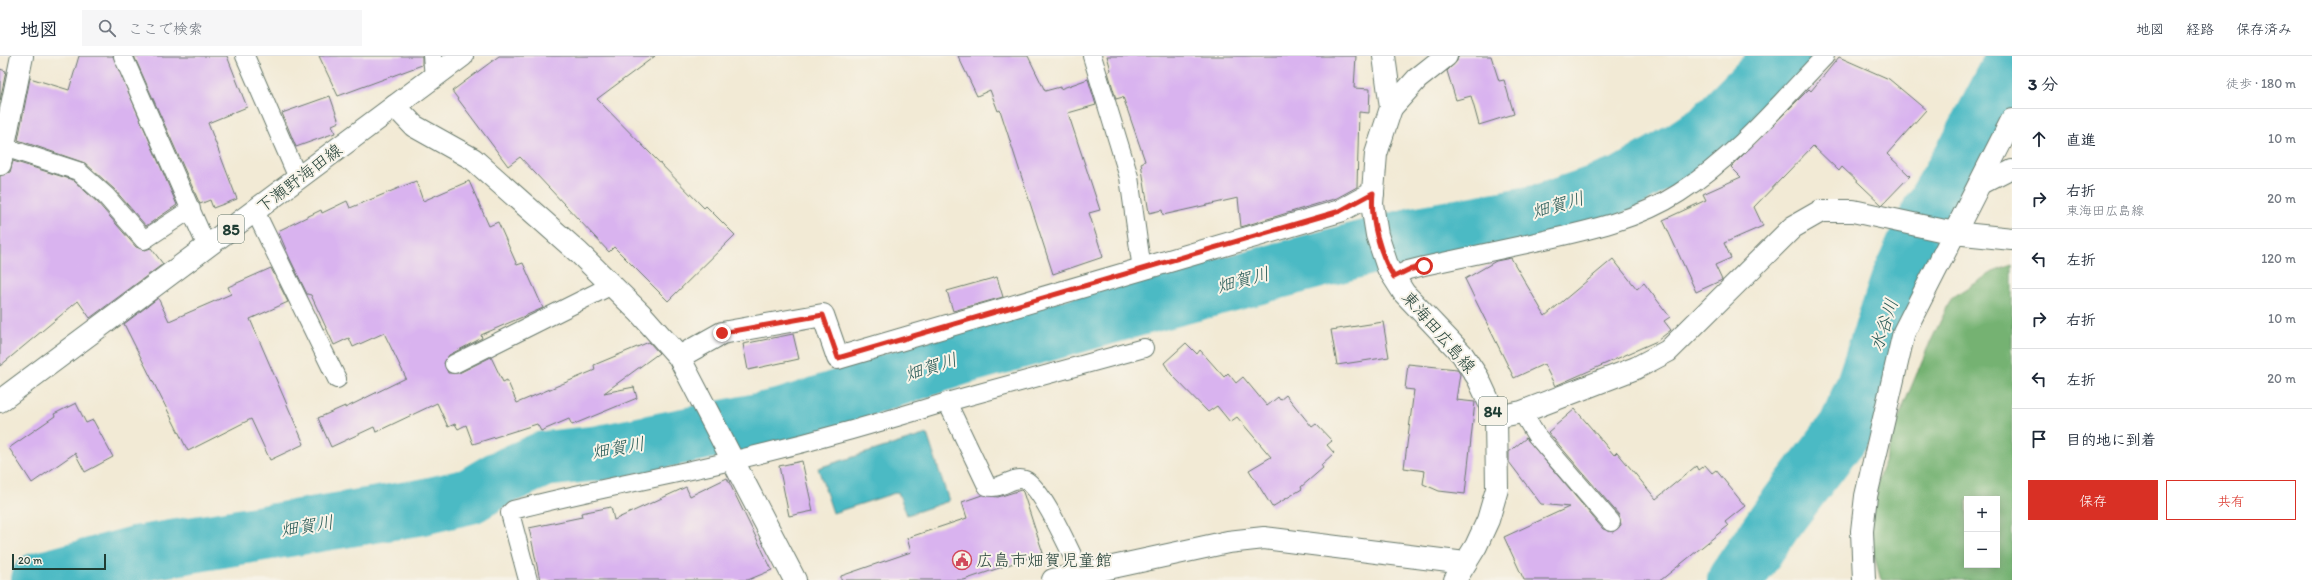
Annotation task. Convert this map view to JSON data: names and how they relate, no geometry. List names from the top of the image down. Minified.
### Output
{"streets":{"street":["下瀬野海田線","85","東海田広島線","84"]},"water":["畑賀川","水谷川"],"places":{"public building":["広島市畑賀児童館"]},"scale_bar":"20 m","page":{"header":"地図","search":"ここで検索","nav":["地図","経路","保存済み"],"heading":["3 分","徒歩 · 180 m"],"list":[["直進","10 m"],["右折","東海田広島線","20 m"],["左折","120 m"],["右折","10 m"],["左折","20 m"],"目的地に到着"],"buttons":["保存","共有"],"map_buttons":["+","−"],"scale":"20 m"}}
